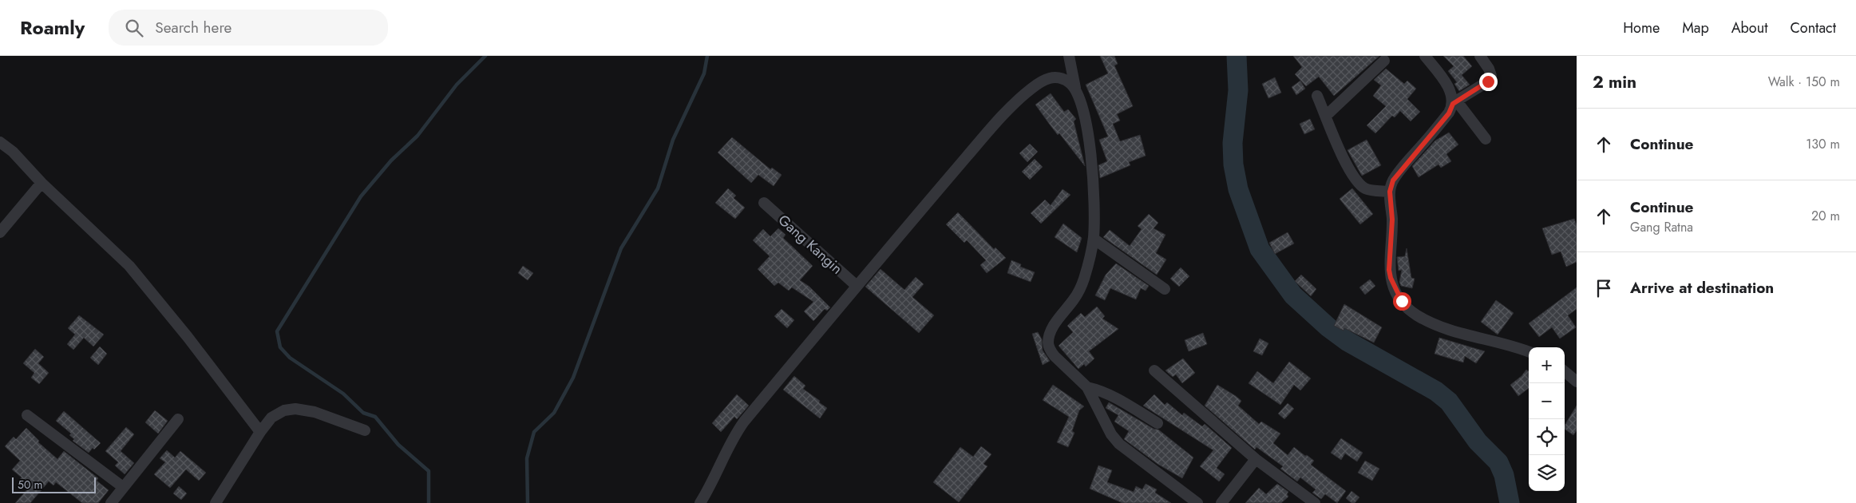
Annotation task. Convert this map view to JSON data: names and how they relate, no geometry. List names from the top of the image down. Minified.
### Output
{"streets":{"street":["Gang Kangin"]},"scale_bar":"50 m","page":{"header":"Roamly","search":"Search here","nav":["Home","Map","About","Contact"],"heading":["2 min","Walk · 150 m"],"list":[["Continue","130 m"],["Continue","Gang Ratna","20 m"],"Arrive at destination"],"map_buttons":["+","−"],"scale":"50 m"}}
